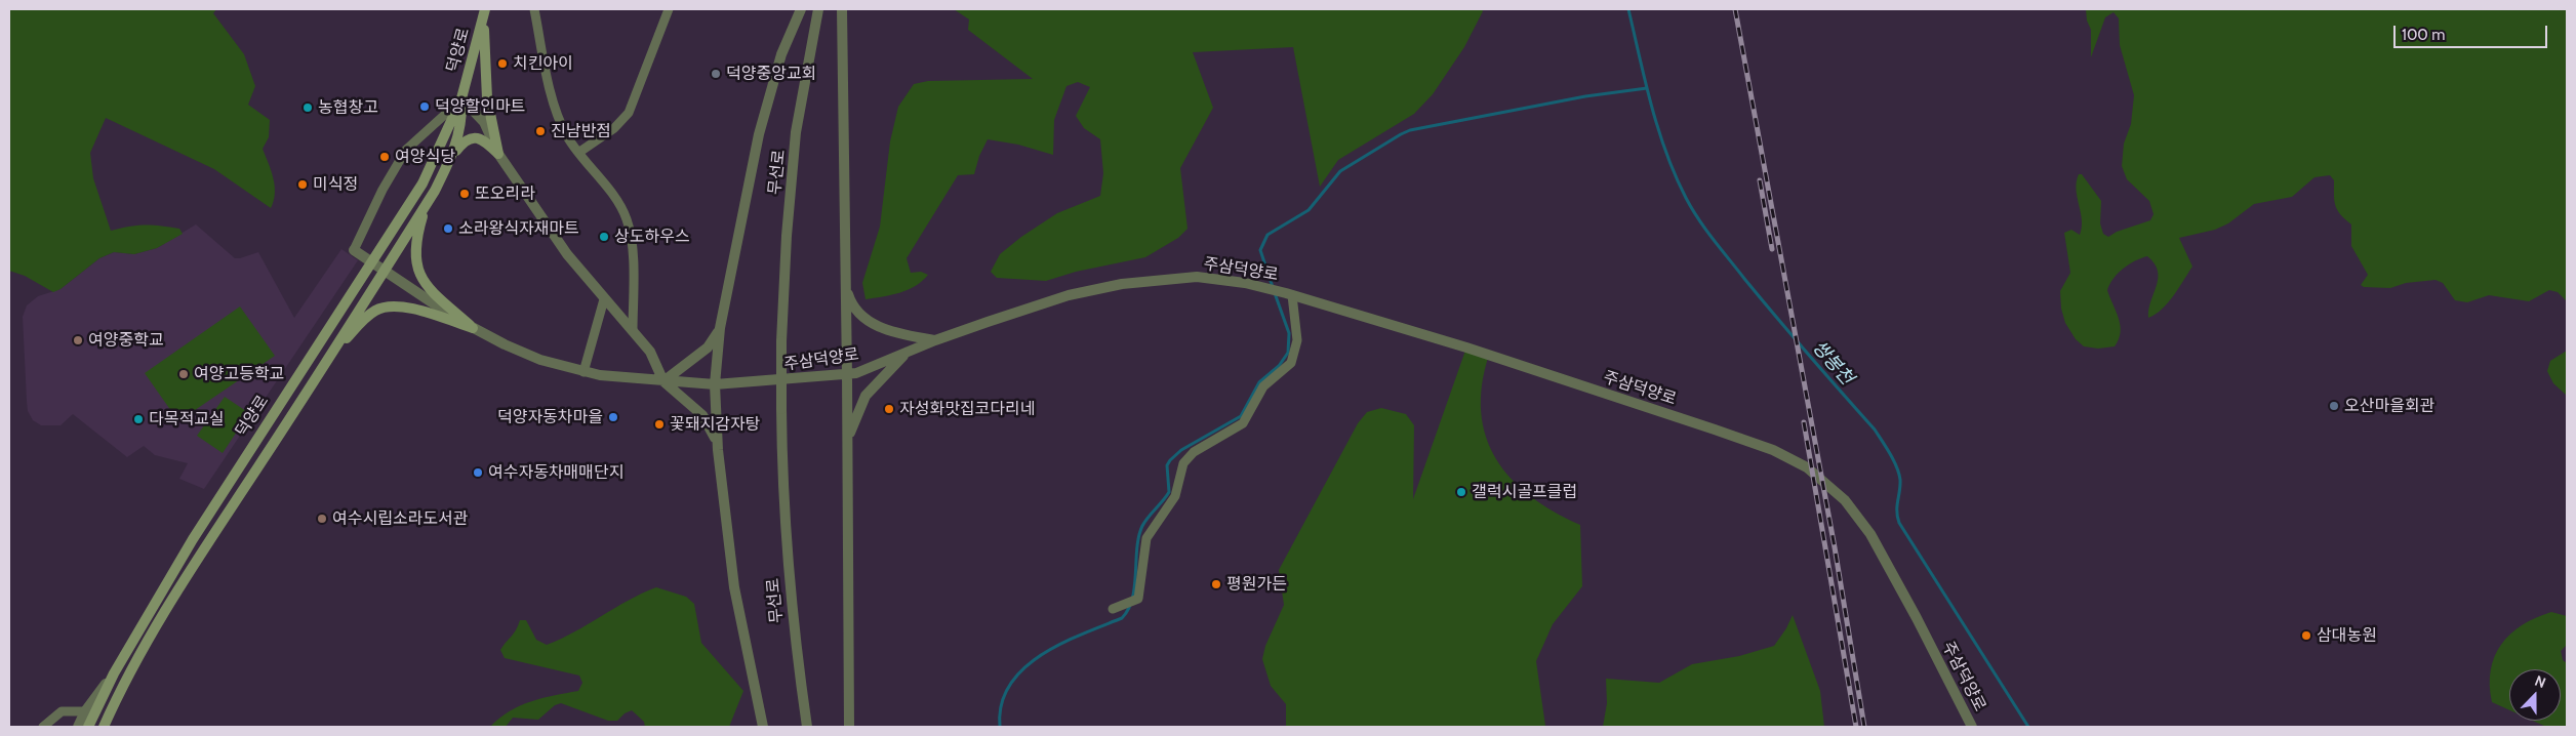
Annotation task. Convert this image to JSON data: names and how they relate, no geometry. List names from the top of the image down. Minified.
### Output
{"streets":{"main road":["덕양로"],"street":["무선로","주삼덕양로"]},"crossings":[["덕양로","주삼덕양로"]],"water":["쌍봉천"],"places":["치킨아이","덕양중앙교회","덕양할인마트","농협창고","진남반점","여양식당","미식정","또오리라","소라왕식자재마트","상도하우스","여양중학교","여양고등학교","오산마을회관","자성화맛집코다리네","덕양자동차마을","다목적교실","꽃돼지감자탕","여수자동차매매단지","갤럭시골프클럽","여수시립소라도서관","평원가든","삼대농원"],"scale_bar":"100 m","north":"top"}
